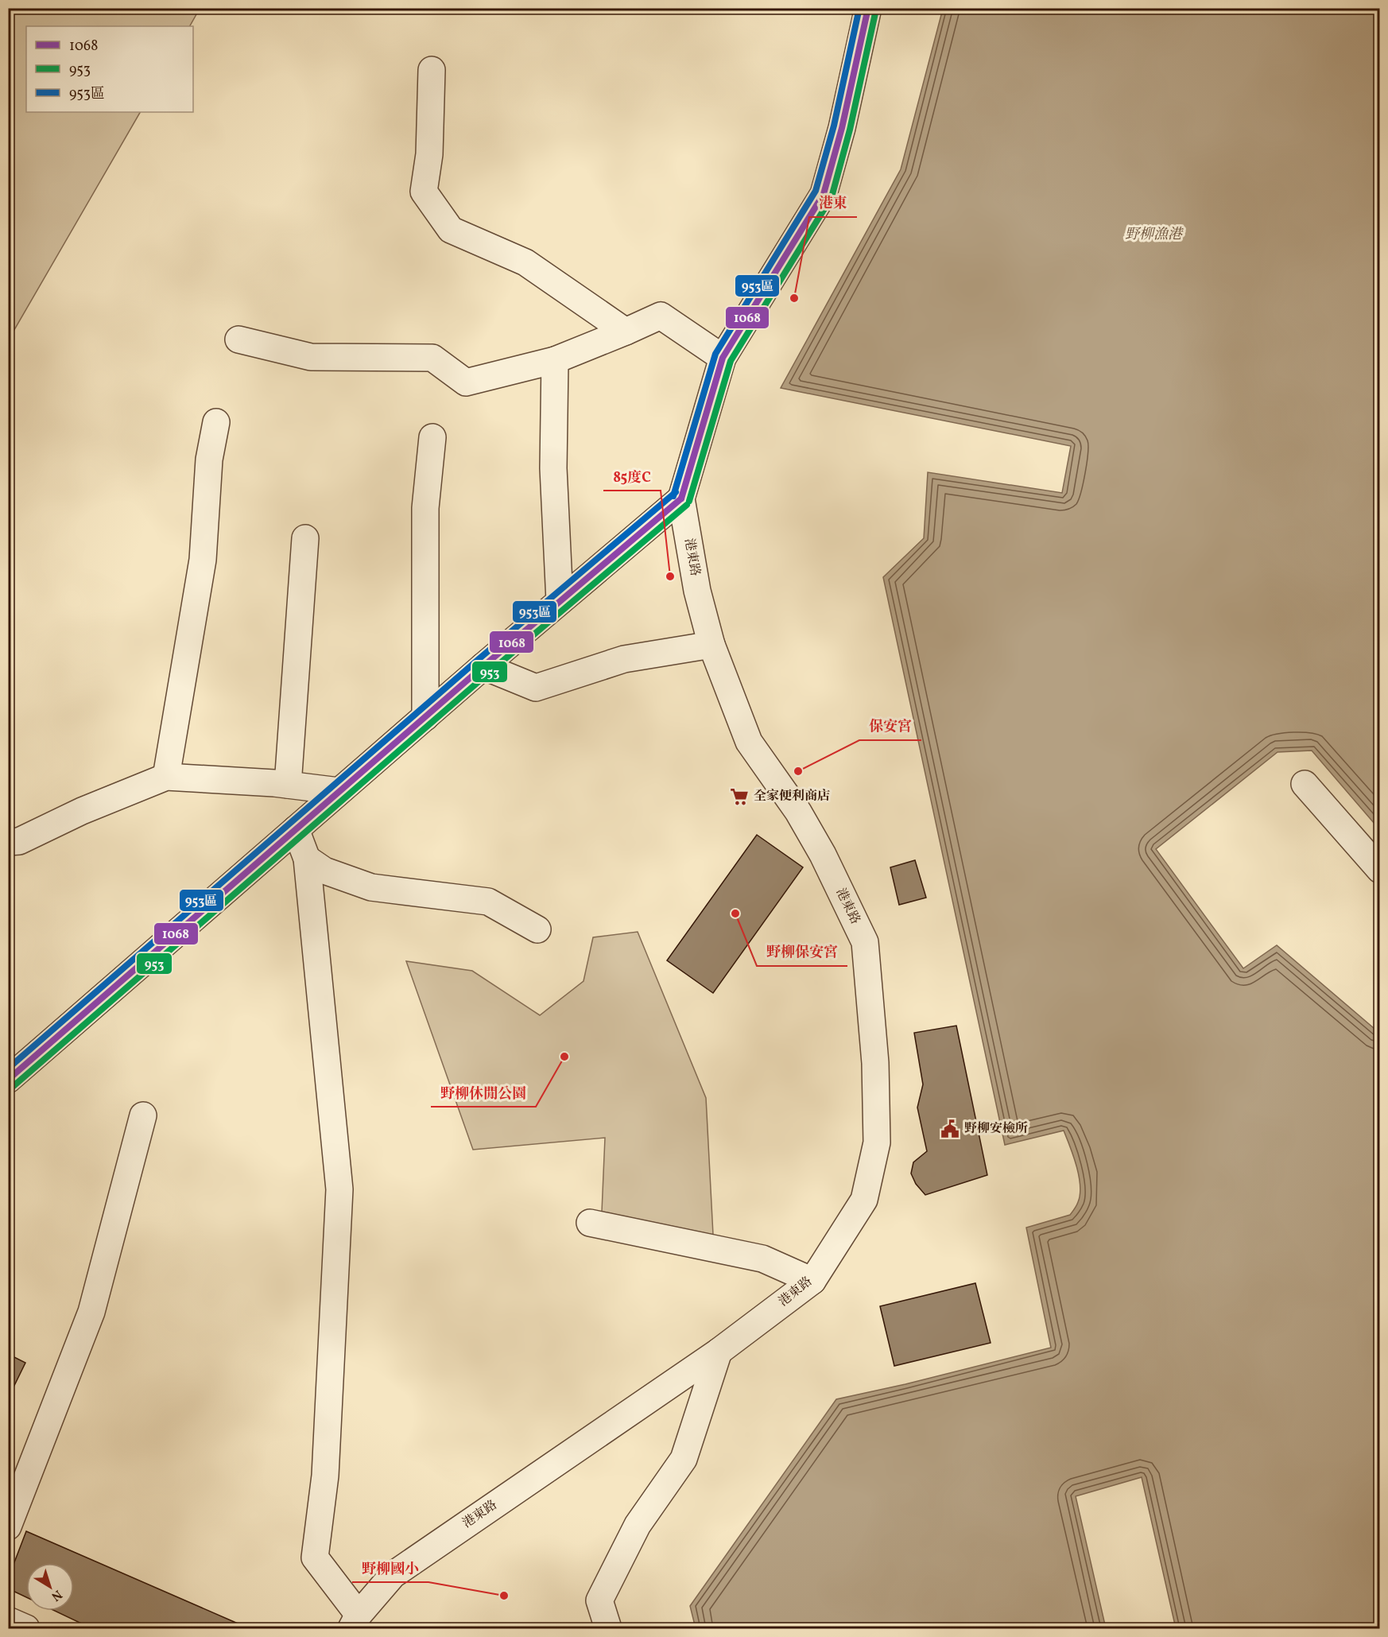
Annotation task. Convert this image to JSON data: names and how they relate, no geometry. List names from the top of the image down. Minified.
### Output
{"streets":{"street":["港東路"]},"water":["野柳漁港"],"places":{"other":["港東","85度C","保安宮","野柳保安宮","野柳休閒公園","野柳國小"],"supermarket":["全家便利商店"],"public building":["野柳安檢所"]},"lines":["transit line 1068","transit line 953區","transit line 953"],"legend":["1068","953","953區"],"north":"bottom right"}
